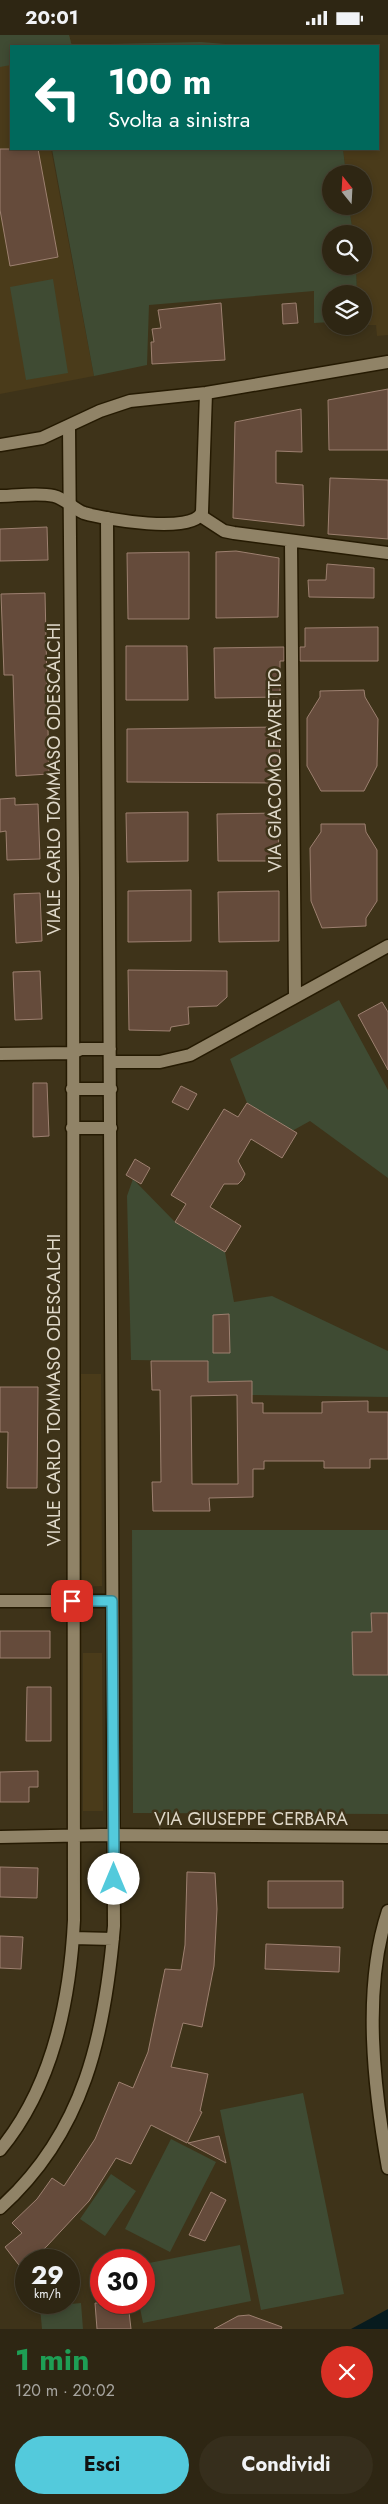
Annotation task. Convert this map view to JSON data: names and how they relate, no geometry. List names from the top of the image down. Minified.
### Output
{"streets":{"street":["VIA GIACOMO FAVRETTO","VIALE CARLO TOMMASO ODESCALCHI","VIA GIUSEPPE CERBARA"]},"north":"top","page":{"status":"20:01","turn":["100 m","Svolta a sinistra"],"speed":"29 km/h","limit":"30","heading":["1 min","120 m · 20:02"],"buttons":["Esci","Condividi"]}}
